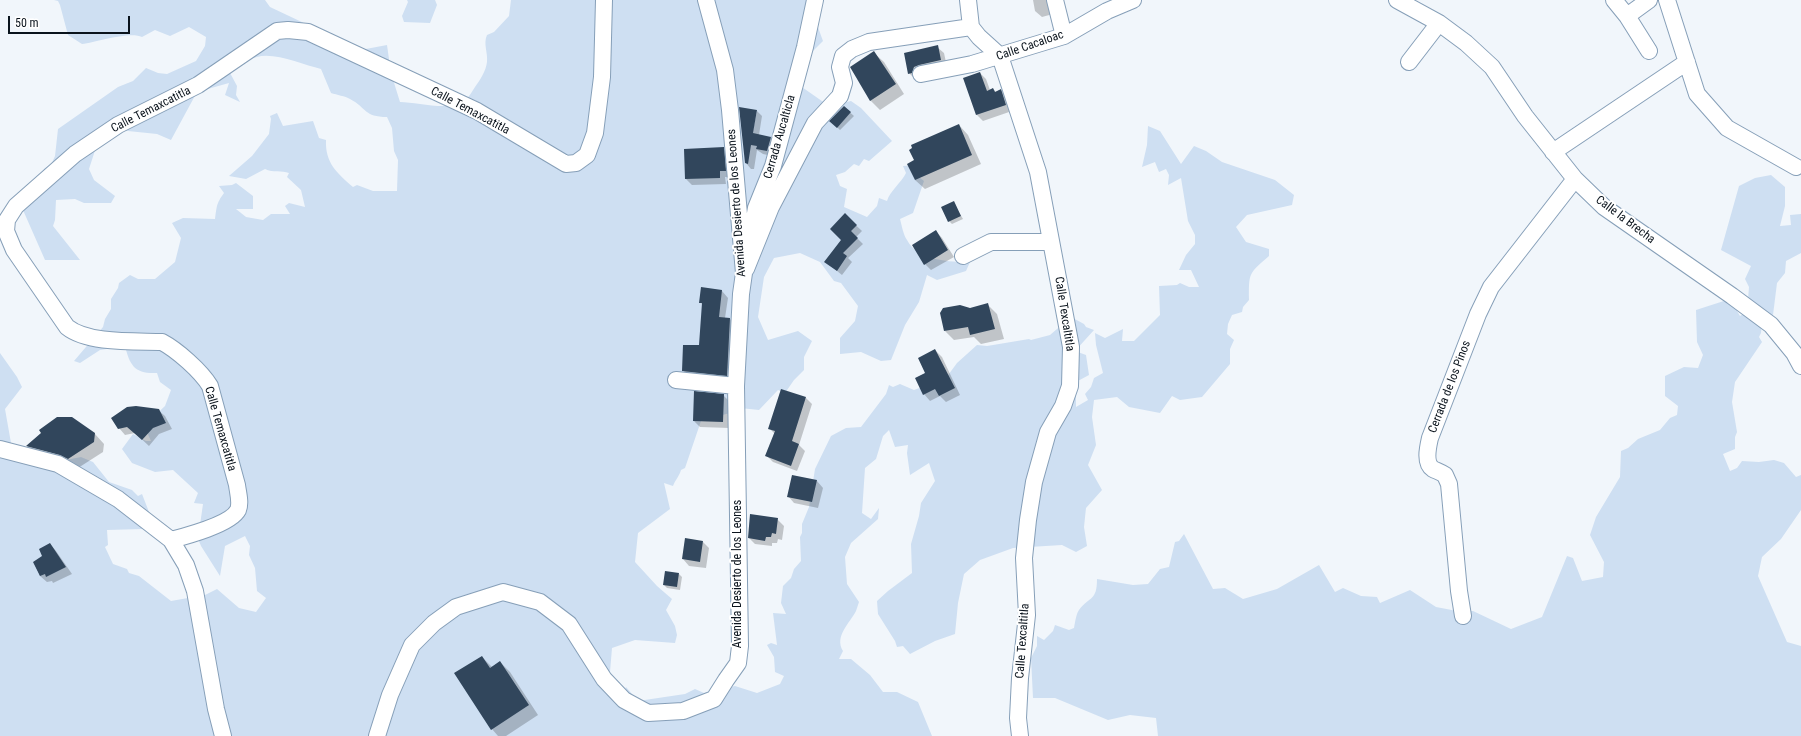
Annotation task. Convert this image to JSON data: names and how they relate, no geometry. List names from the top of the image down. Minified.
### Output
{"streets":{"street":["Calle Cacaloac","Calle Temaxcatitla","Cerrada Aucalticla","Avenida Desierto de los Leones","Calle la Brecha","Calle Texcaltitla","Cerrada de los Pinos"]},"crossings":[["Calle Cacaloac","Calle Texcaltitla"],["Cerrada Aucalticla","Avenida Desierto de los Leones"],["Calle la Brecha","Cerrada de los Pinos"]],"scale_bar":"50 m"}
